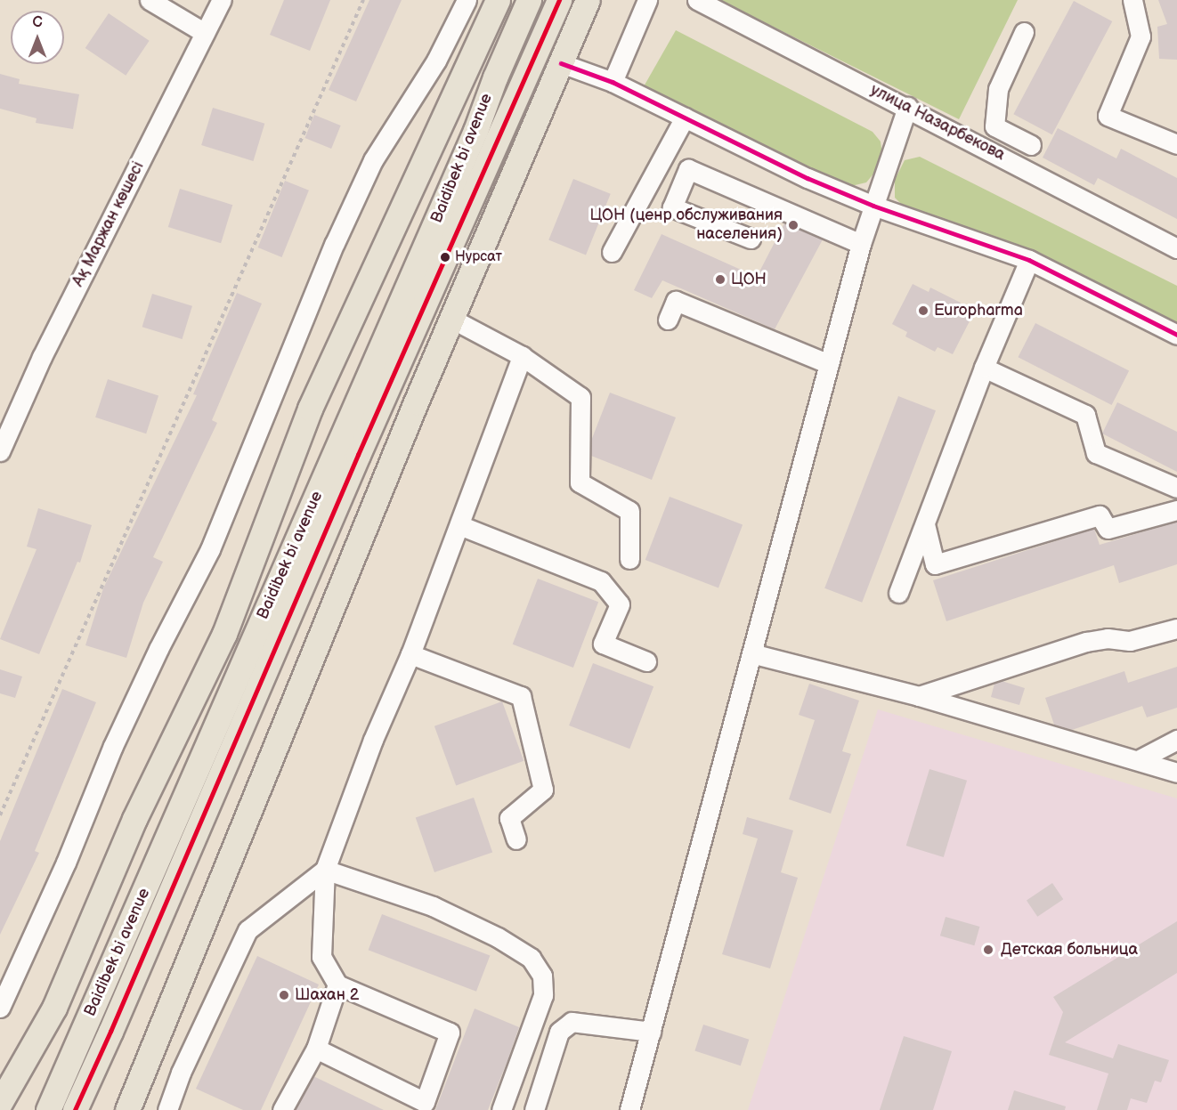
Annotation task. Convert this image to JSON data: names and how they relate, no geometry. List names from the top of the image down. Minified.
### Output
{"streets":{"main road":["Baidibek bi avenue"],"street":["улица Назарбекова","Ақ Маржан көшесі"]},"places":["ЦОН (ценр обслуживания населения)","Нурсат","ЦОН","Europharma","Детская больница","Шахан 2"],"north":"top"}
